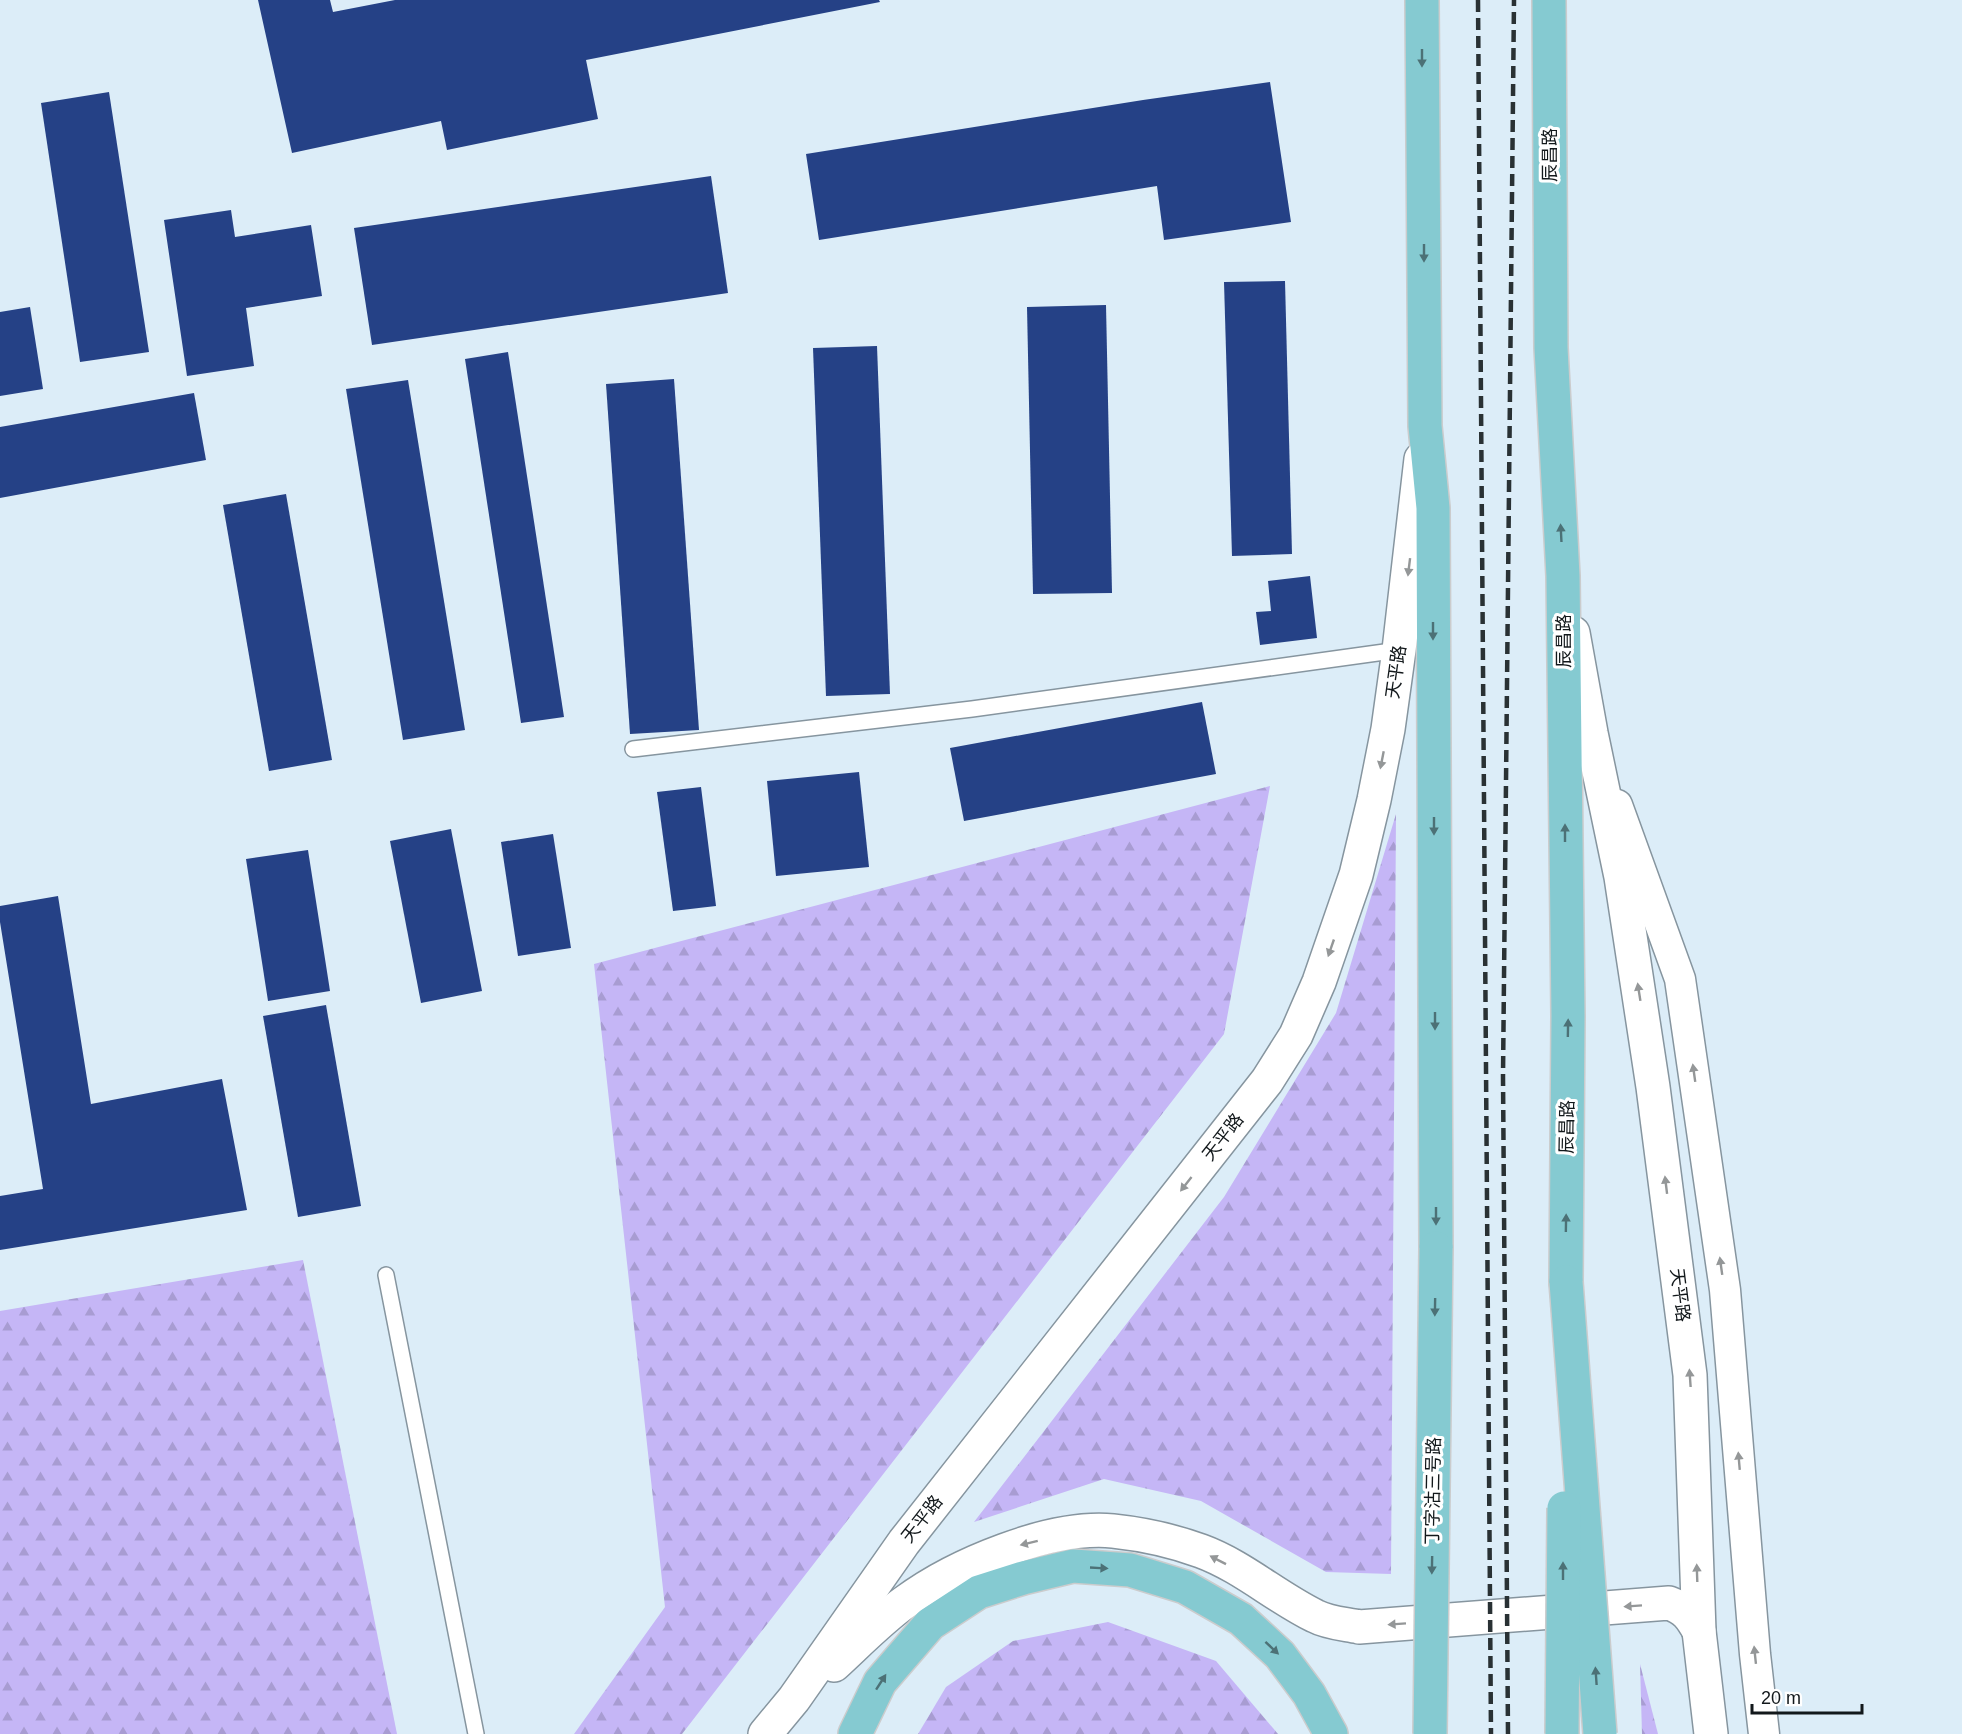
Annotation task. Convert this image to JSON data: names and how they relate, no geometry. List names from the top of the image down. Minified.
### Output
{"streets":{"main road":["辰昌路","丁字沽三号路"],"street":["天平路"]},"crossings":[["辰昌路","天平路"],["天平路","丁字沽三号路"]],"scale_bar":"20 m"}
